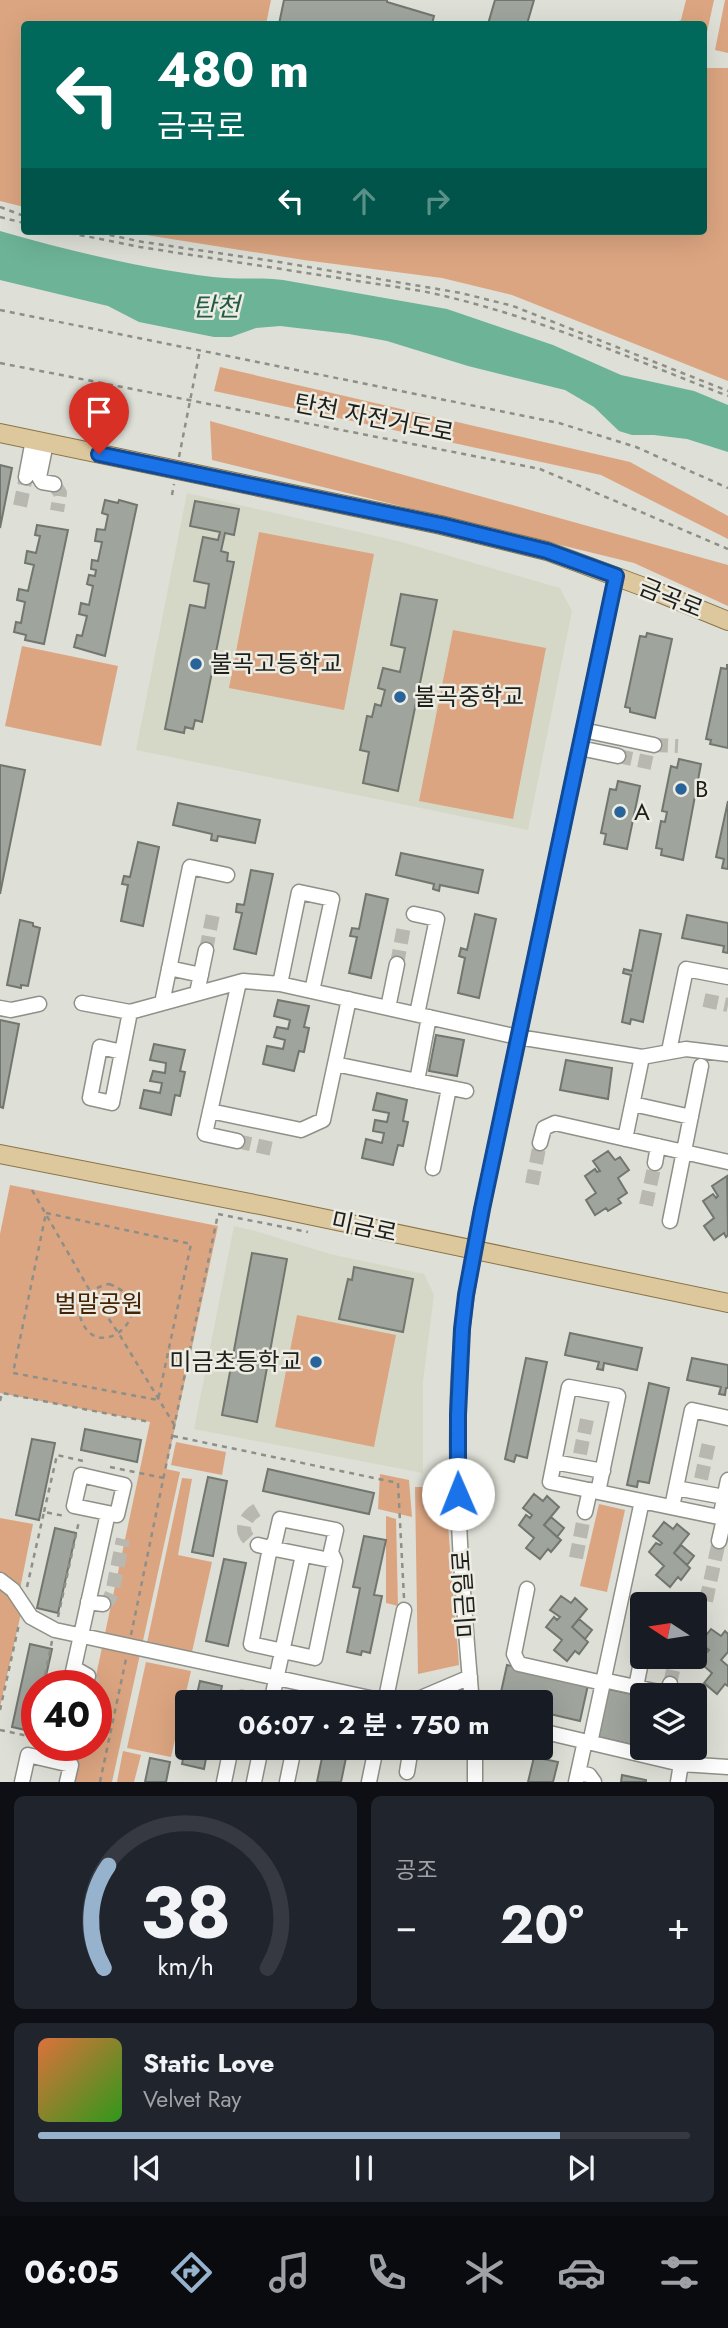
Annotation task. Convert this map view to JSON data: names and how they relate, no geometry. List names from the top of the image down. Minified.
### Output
{"streets":{"main road":["금곡로","미금로"],"street":["미금일로"],"path":["탄천 자전거도로"]},"crossings":[["금곡로","미금일로"],["미금로","미금일로"]],"water":["탄천"],"parks":["벌말공원"],"places":["불곡고등학교","불곡중학교","B","A","미금초등학교"],"north":"left","page":{"turn":["480 m","금곡로"],"limit":"40","trip":"06:07 · 2 분 · 750 m","tile":"공조","heat":["−","20°","+"],"song":["Static Love","Velvet Ray"],"tabs":"06:05","gauge":["38","km/h"]}}
